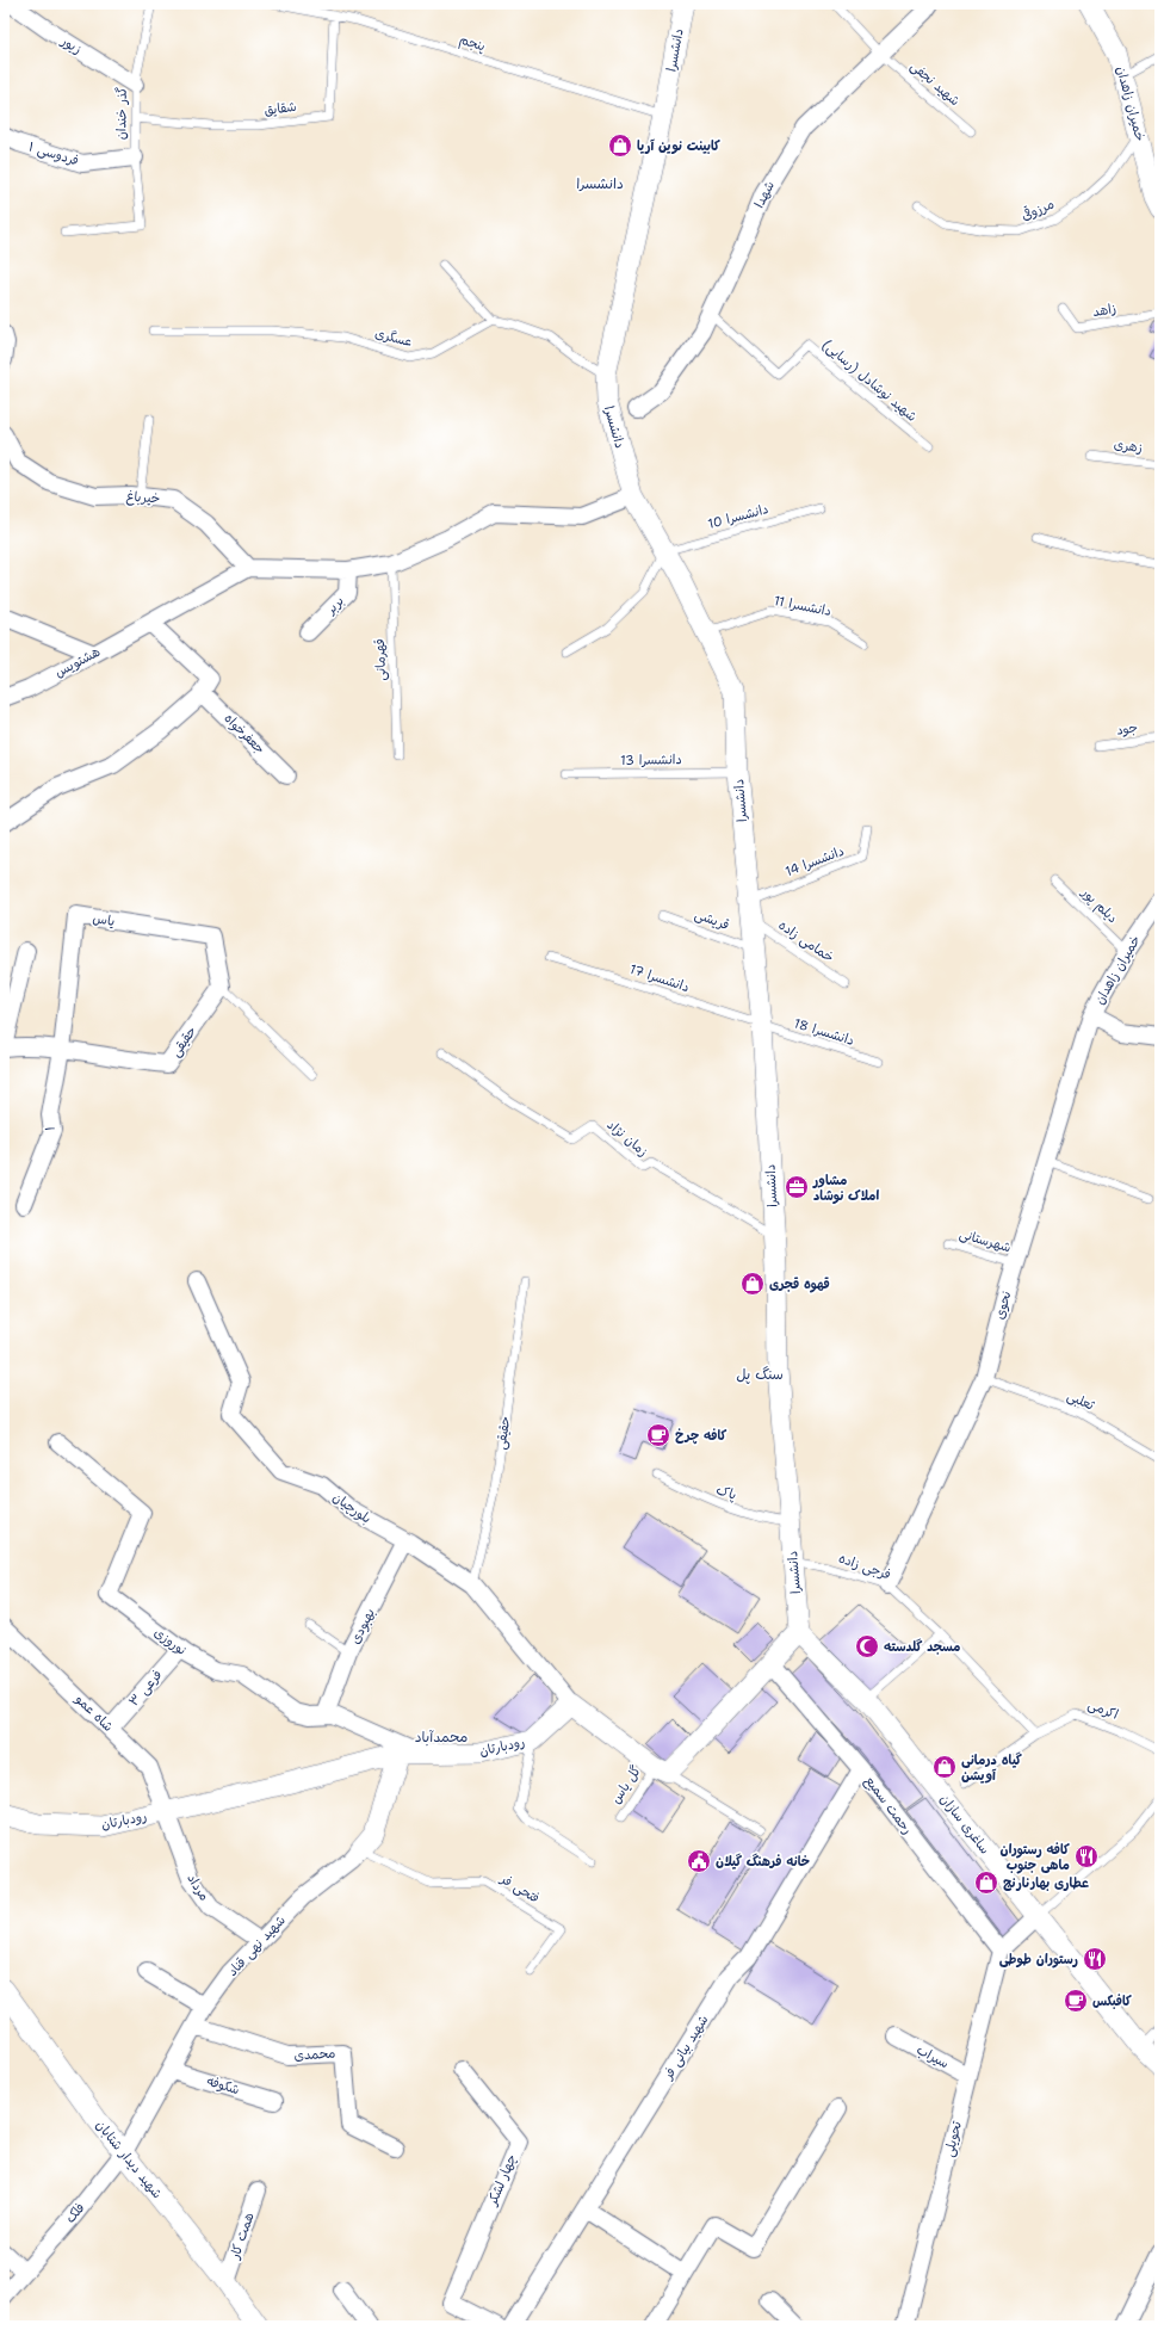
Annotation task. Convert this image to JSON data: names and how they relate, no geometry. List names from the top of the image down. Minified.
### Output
{"streets":{"street":["زیور","دانشسرا","خمیران زاهدان","فردوسی ۱","شهدا","خیرباغ","بربر","هشتویس","جعفرخواه","یاس","حقیقی","۱","نحوی","بلورچیان","بهبودی","نوروزی","فرعی ۳","شاه عمو","رودبارتان","رحمت سمیع","ساغری سازان","مرداد","شهید نهی قناد","شهید بیانی فر","محمدی","سیراب","شکوفه","تحویلی","شهید دیدار شتابان","چهار لشکر","فلک","همت کار"],"lane":["پنجم","شهید نجفی","شقایق","گذر خندان","مرزوقی","زاهد","عسگری","شهید نوشادل (رسایی)","زهری","دانشسرا 10","دانشسرا 11","قهرمانی","جود","دانشسرا 13","دانشسرا 14","دیلم پور","قریشی","خمامی زاده","دانشسرا 17","دانشسرا 18","زمان نژاد","شهرستانی","ثعلبی","پاک","فرجی زاده","اکرمی","گل یاس","فتحی فر"]},"crossings":[["پنجم","دانشسرا"],["پنجم","شقایق"],["زیور","گذر خندان"],["دانشسرا","دانشسرا 10"],["دانشسرا","دانشسرا 11"],["دانشسرا","دانشسرا 13"],["دانشسرا","دانشسرا 14"],["دانشسرا","قریشی"],["دانشسرا","خمامی زاده"],["دانشسرا","دانشسرا 17"],["دانشسرا","دانشسرا 18"],["دانشسرا","زمان نژاد"],["دانشسرا","پاک"],["دانشسرا","فرجی زاده"],["دانشسرا","ساغری سازان"],["شهید نجفی","شهدا"],["خمیران زاهدان","مرزوقی"],["خمیران زاهدان","دیلم پور"],["خمیران زاهدان","نحوی"],["شقایق","گذر خندان"],["گذر خندان","فردوسی ۱"],["شهدا","شهید نوشادل (رسایی)"],["خیرباغ","هشتویس"],["یاس","حقیقی"],["یاس","۱"],["دانشسرا 17","دانشسرا 18"],["حقیقی","۱"],["حقیقی","بلورچیان"],["شهرستانی","نحوی"],["نحوی","ثعلبی"],["نحوی","فرجی زاده"],["بلورچیان","بهبودی"],["بلورچیان","رودبارتان"],["بهبودی","نوروزی"],["نوروزی","فرعی ۳"],["نوروزی","رودبارتان"],["نوروزی","شهید نهی قناد"],["فرعی ۳","شاه عمو"],["شاه عمو","رودبارتان"],["شاه عمو","مرداد"],["رودبارتان","مرداد"],["رودبارتان","شهید نهی قناد"],["رحمت سمیع","شهید بیانی فر"],["رحمت سمیع","تحویلی"],["مرداد","شهید نهی قناد"],["فتحی فر","شهید نهی قناد"],["شهید نهی قناد","محمدی"],["شهید نهی قناد","شکوفه"],["شهید نهی قناد","شهید دیدار شتابان"],["شهید نهی قناد","فلک"],["سیراب","تحویلی"],["شهید دیدار شتابان","فلک"],["شهید دیدار شتابان","همت کار"]],"districts":["دانشسرا","سنگ پل","محمدآباد"],"places":{"shop":["کابینت نوین آریا","قهوه قجری","گیاه درمانی آویشن","عطاری بهارنارنج"],"office":["مشاور املاک نوشاد"],"cafe":["کافه چرخ","کافبکس"],"mosque":["مسجد گلدسته"],"restaurant":["کافه رستوران ماهی جنوب","رستوران طوطی"],"public building":["خانه فرهنگ گیلان"]}}
